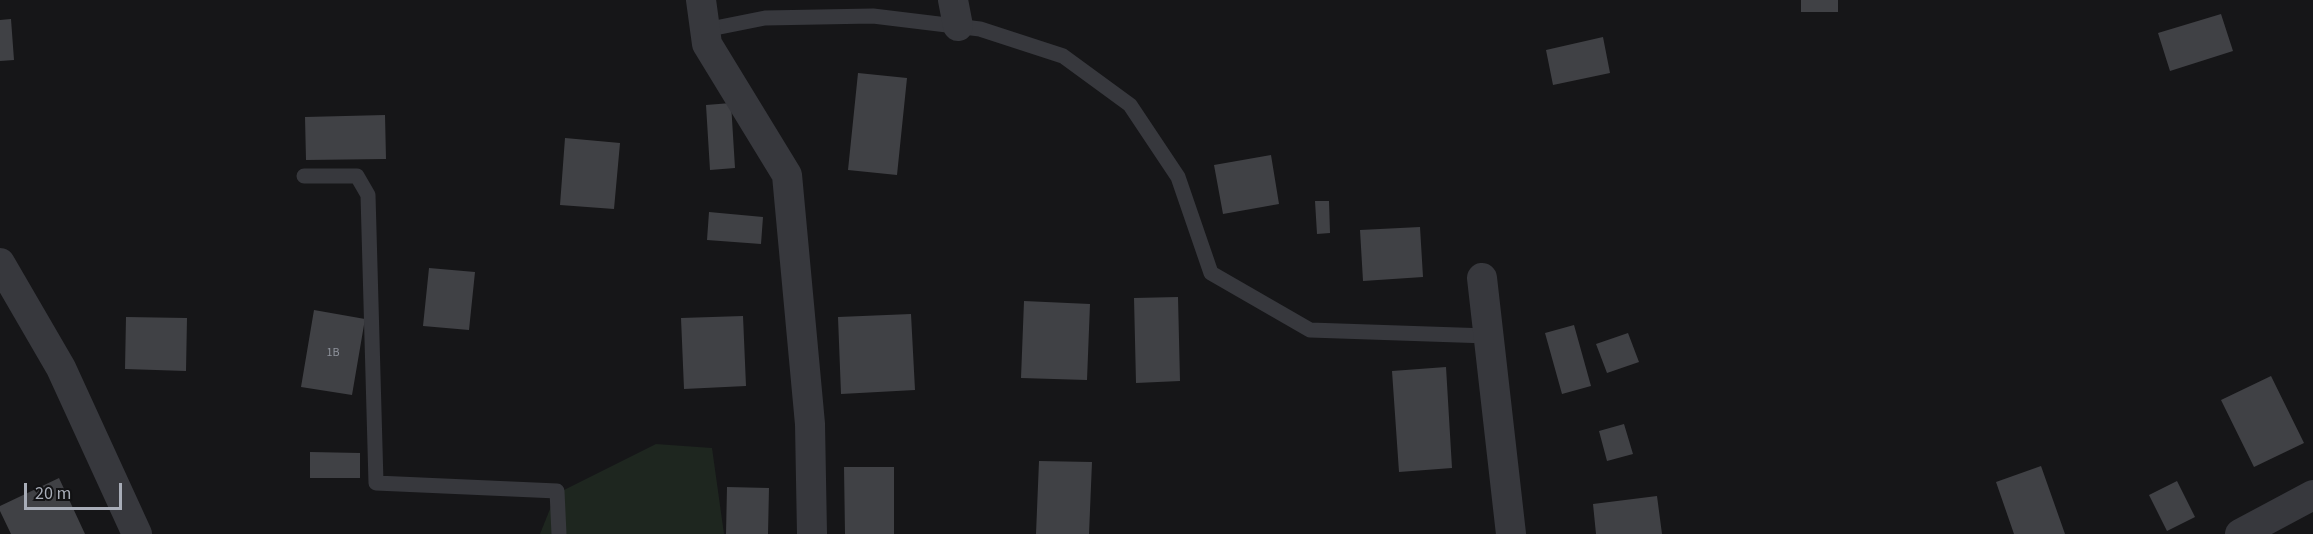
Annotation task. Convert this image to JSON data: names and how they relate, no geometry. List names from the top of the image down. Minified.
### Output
{"house_numbers":["1В"],"scale_bar":"20 m"}
